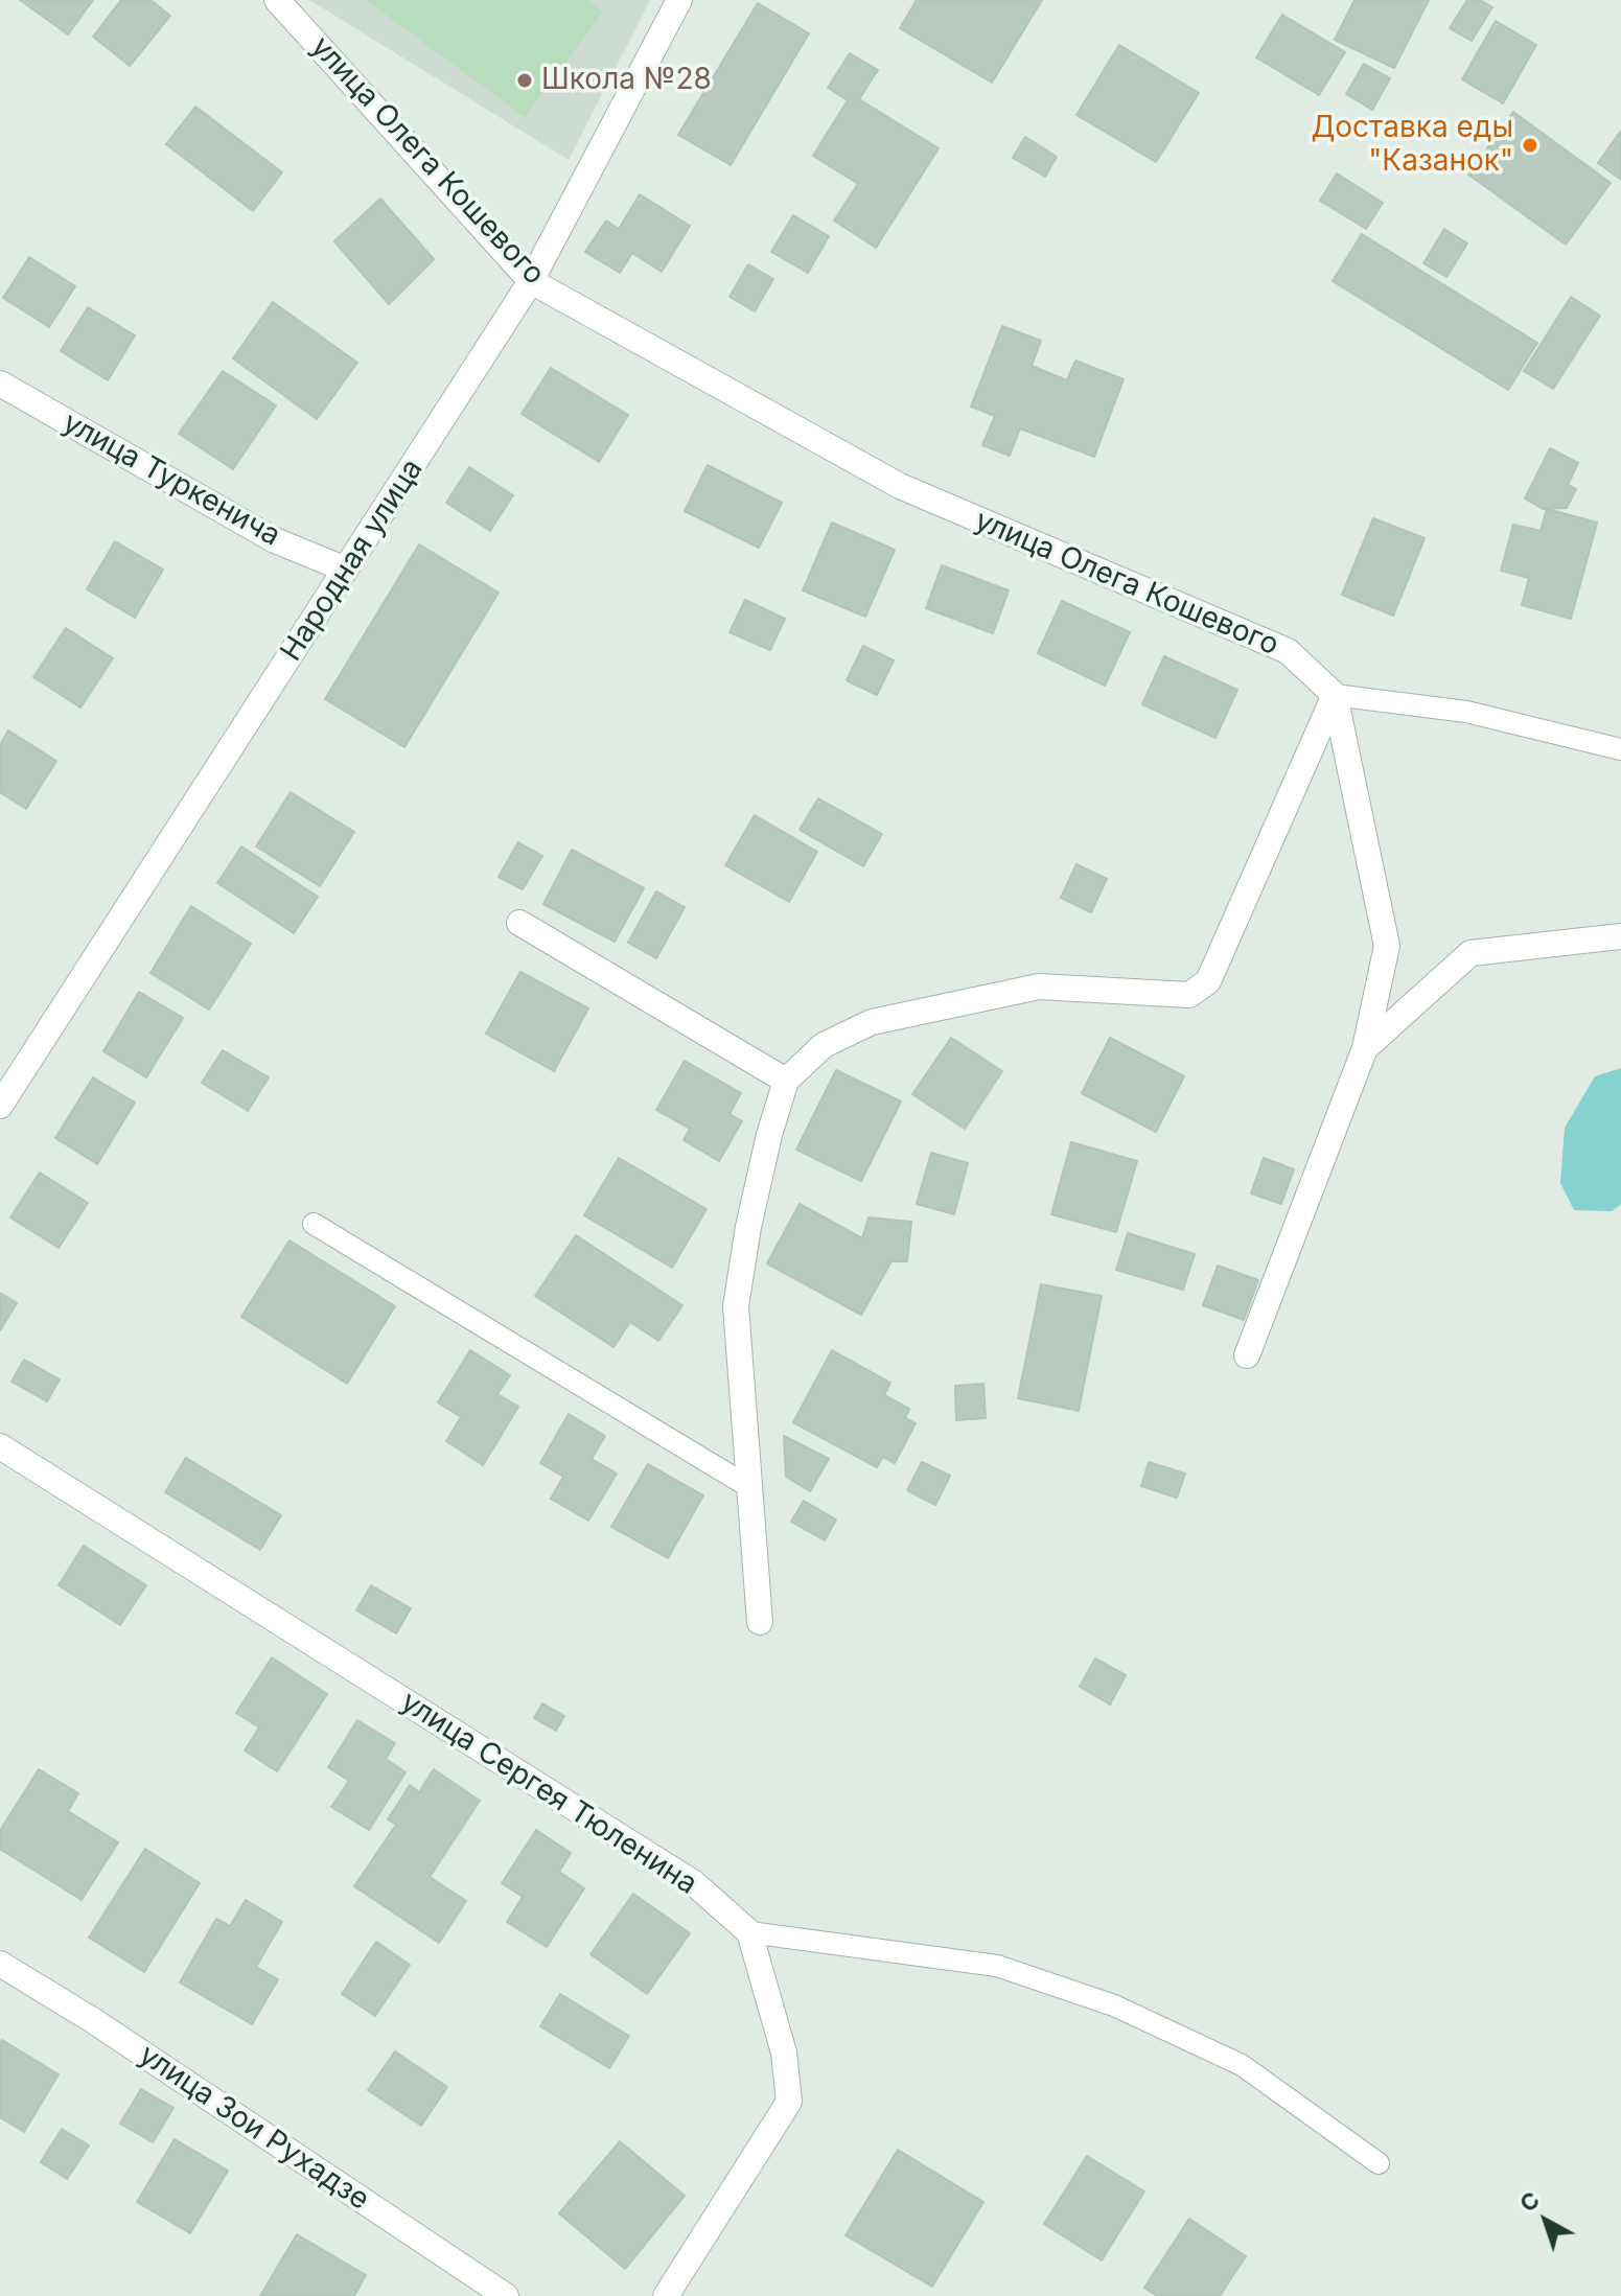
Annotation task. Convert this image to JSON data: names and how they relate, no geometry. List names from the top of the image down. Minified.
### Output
{"streets":{"street":["улица Олега Кошевого","улица Туркенича","Народная улица","улица Сергея Тюленина","улица Зои Рухадзе"]},"crossings":[["улица Олега Кошевого","Народная улица"],["улица Туркенича","Народная улица"]],"places":["Школа №28","Доставка еды \"Казанок\""],"north":"top left"}
